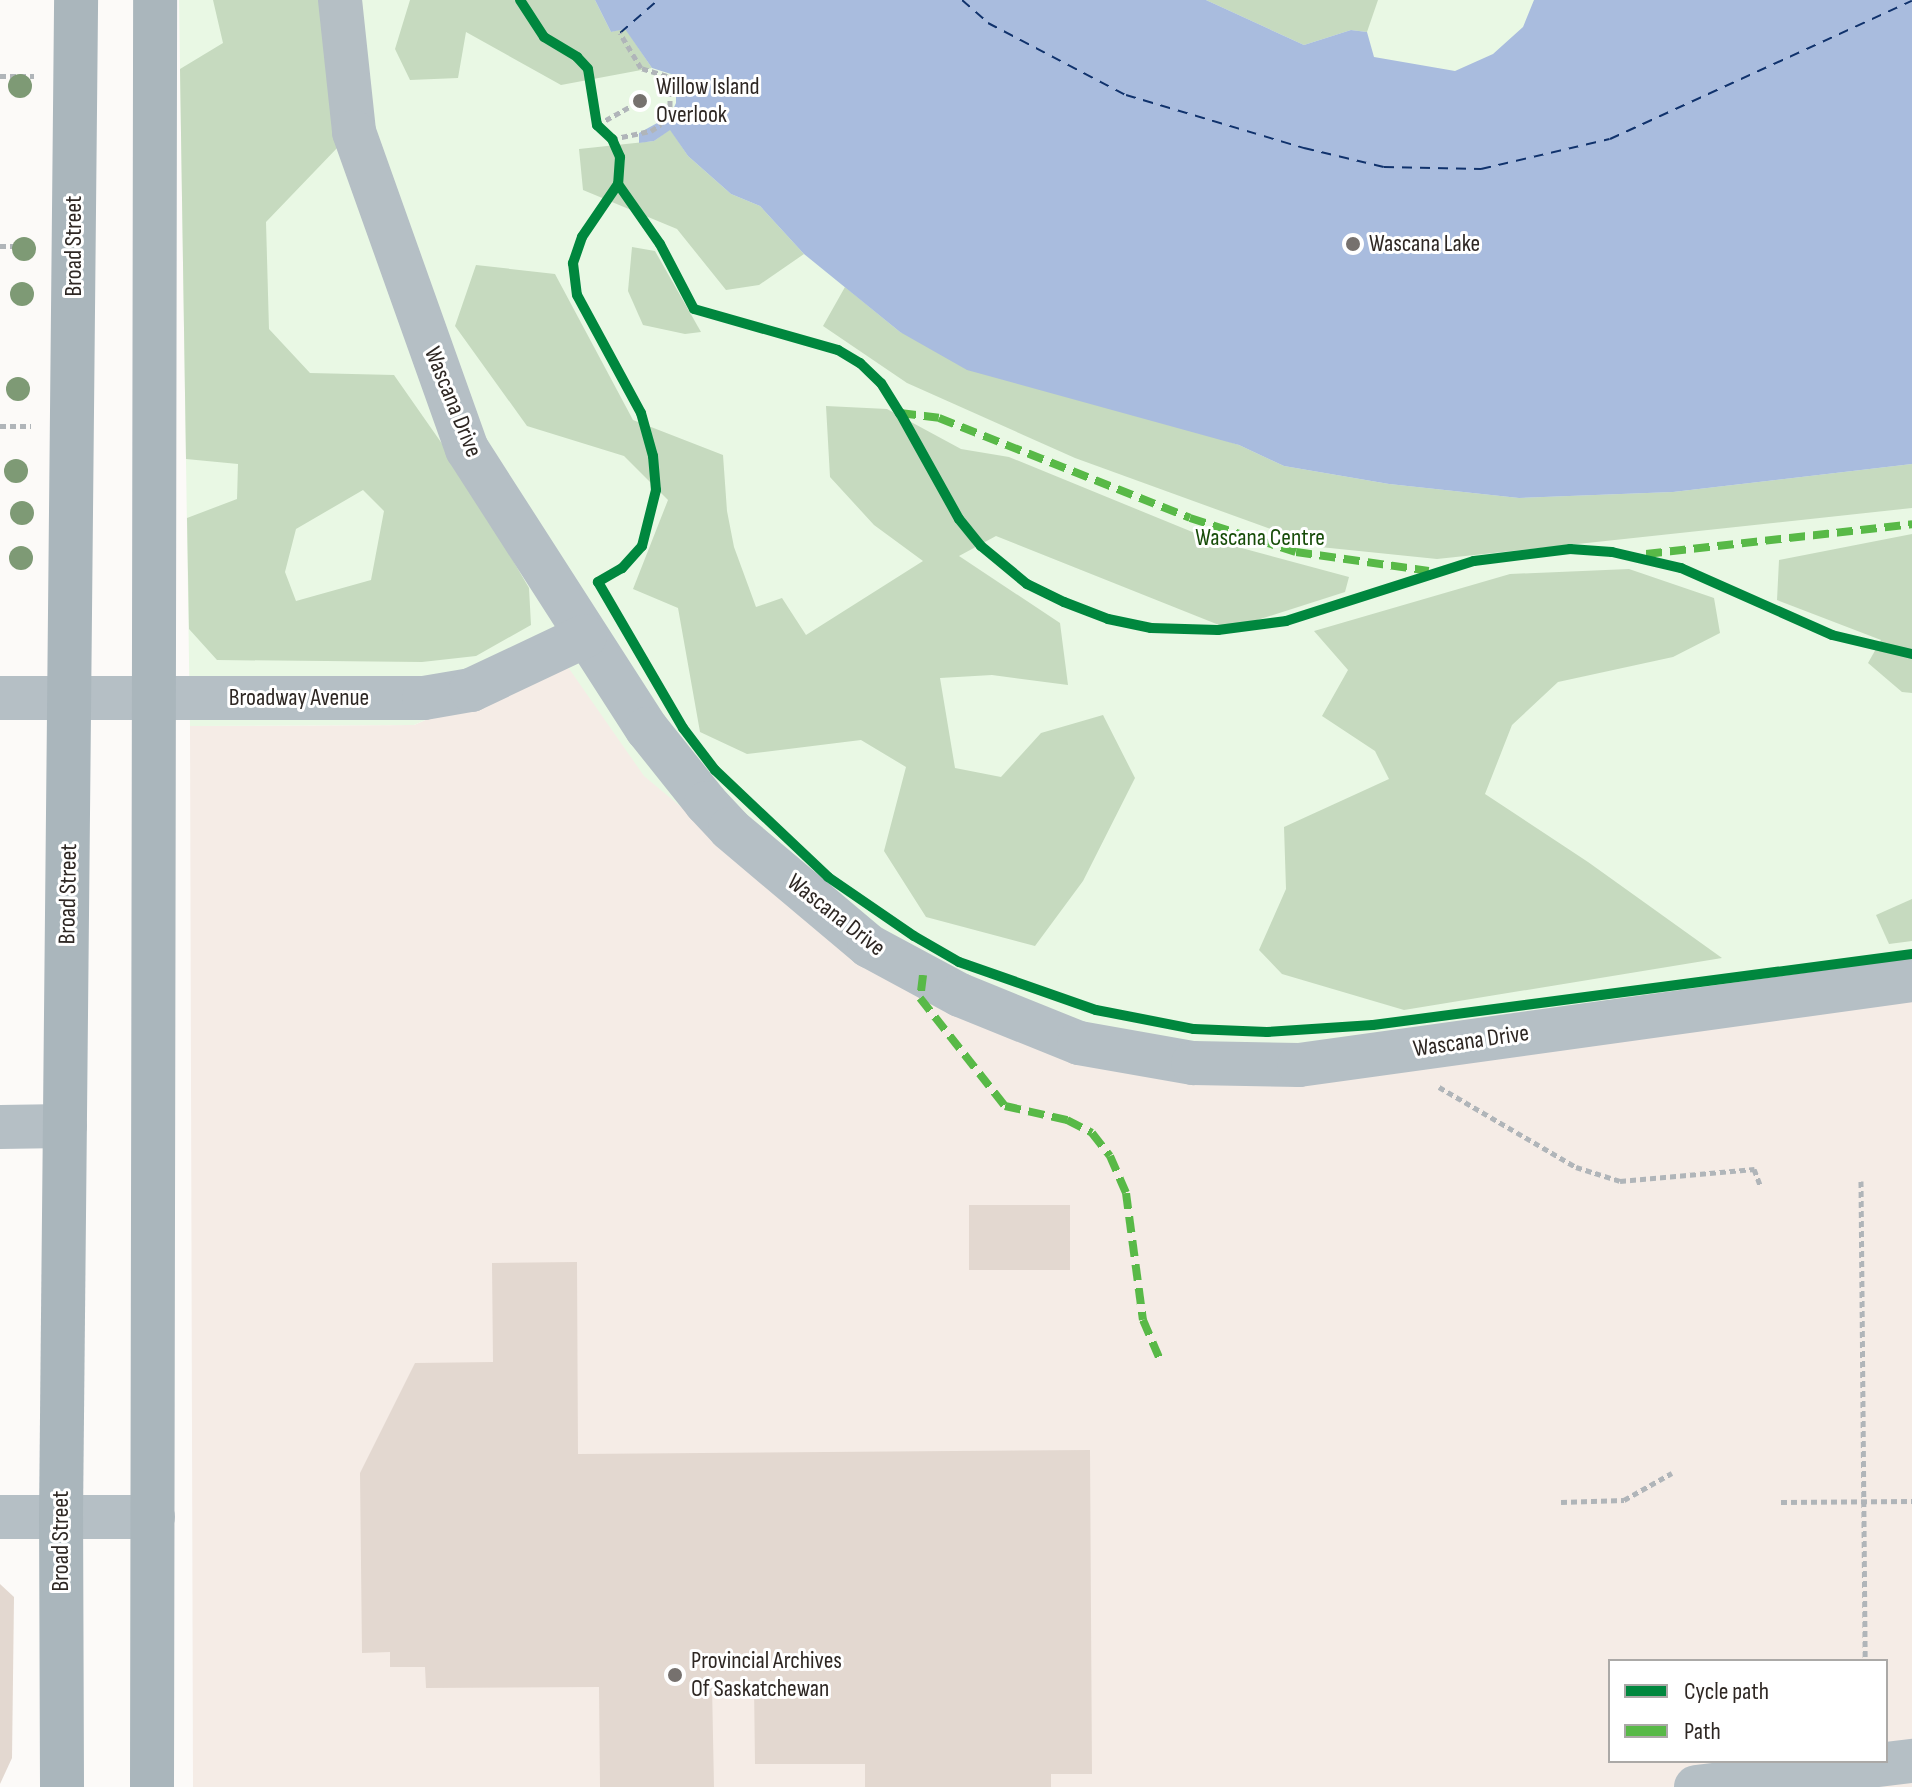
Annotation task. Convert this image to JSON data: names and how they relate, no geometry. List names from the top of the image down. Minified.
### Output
{"streets":{"main road":["Broad Street"],"street":["Wascana Drive","Broadway Avenue"]},"crossings":[["Broad Street","Broadway Avenue"],["Wascana Drive","Broadway Avenue"]],"parks":["Wascana Centre"],"places":["Willow Island Overlook","Wascana Lake","Provincial Archives Of Saskatchewan"],"legend":["Cycle path","Path"]}
